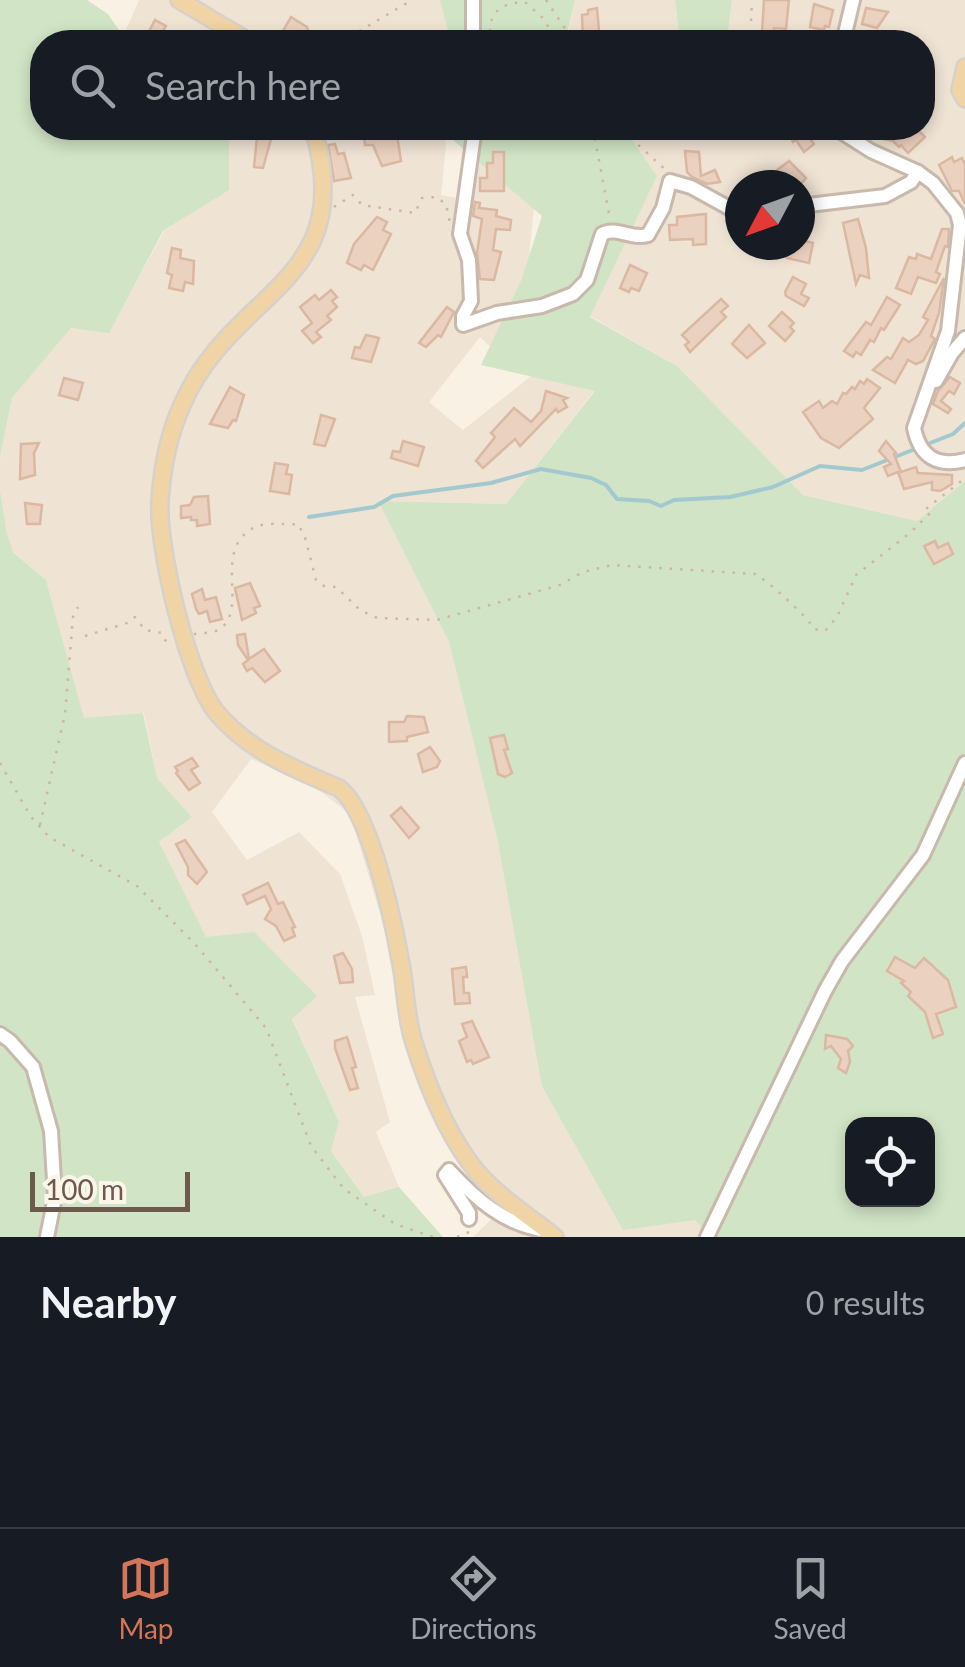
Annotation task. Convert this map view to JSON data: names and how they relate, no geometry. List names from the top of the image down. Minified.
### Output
{"scale_bar":"100 m","north":"bottom left","page":{"search":"Search here","scale":"100 m","heading":["Nearby","0 results"],"nav":["Map","Directions","Saved"]}}
